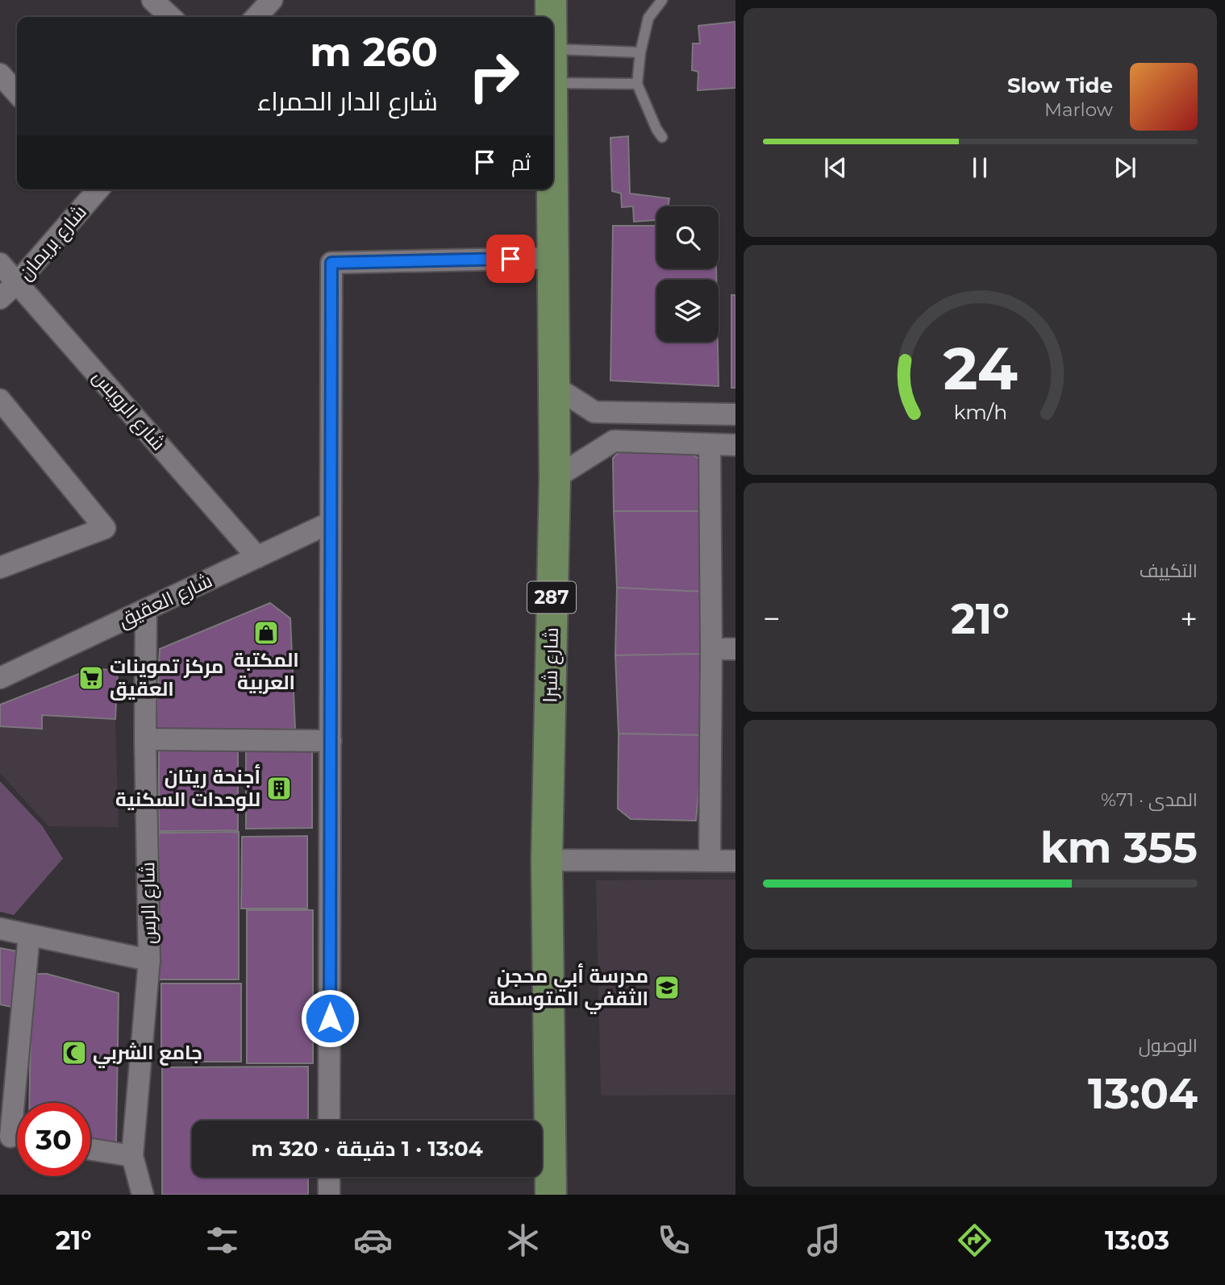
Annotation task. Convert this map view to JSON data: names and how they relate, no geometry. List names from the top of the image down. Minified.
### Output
{"streets":{"main road":["287","شارع شبرا"],"street":["شارع بريمان","شارع الرويس","شارع العقيق","شارع الرس"]},"crossings":[["شارع بريمان","شارع الرويس"],["شارع الرويس","شارع العقيق"],["شارع العقيق","شارع الرس"]],"places":{"shop":["المكتبة العربية"],"supermarket":["مركز تموينات العقيق"],"building":["أجنحة ريتان للوحدات السكنية"],"school or university":["مدرسة أبي محجن الثقفي المتوسطة"],"mosque":["جامع الشربي"]},"page":{"turn":["260 m","شارع الدار الحمراء"],"song":["Slow Tide","Marlow"],"then":"ثم","tile":["التكييف",["المدى · 71%","355 km"],["الوصول","13:04"]],"heat":["−","21°","+"],"limit":"30","trip":"13:04 · 1 دقيقة · 320 m","tabs":["13:03","21°"],"gauge":["24","km/h"]}}
